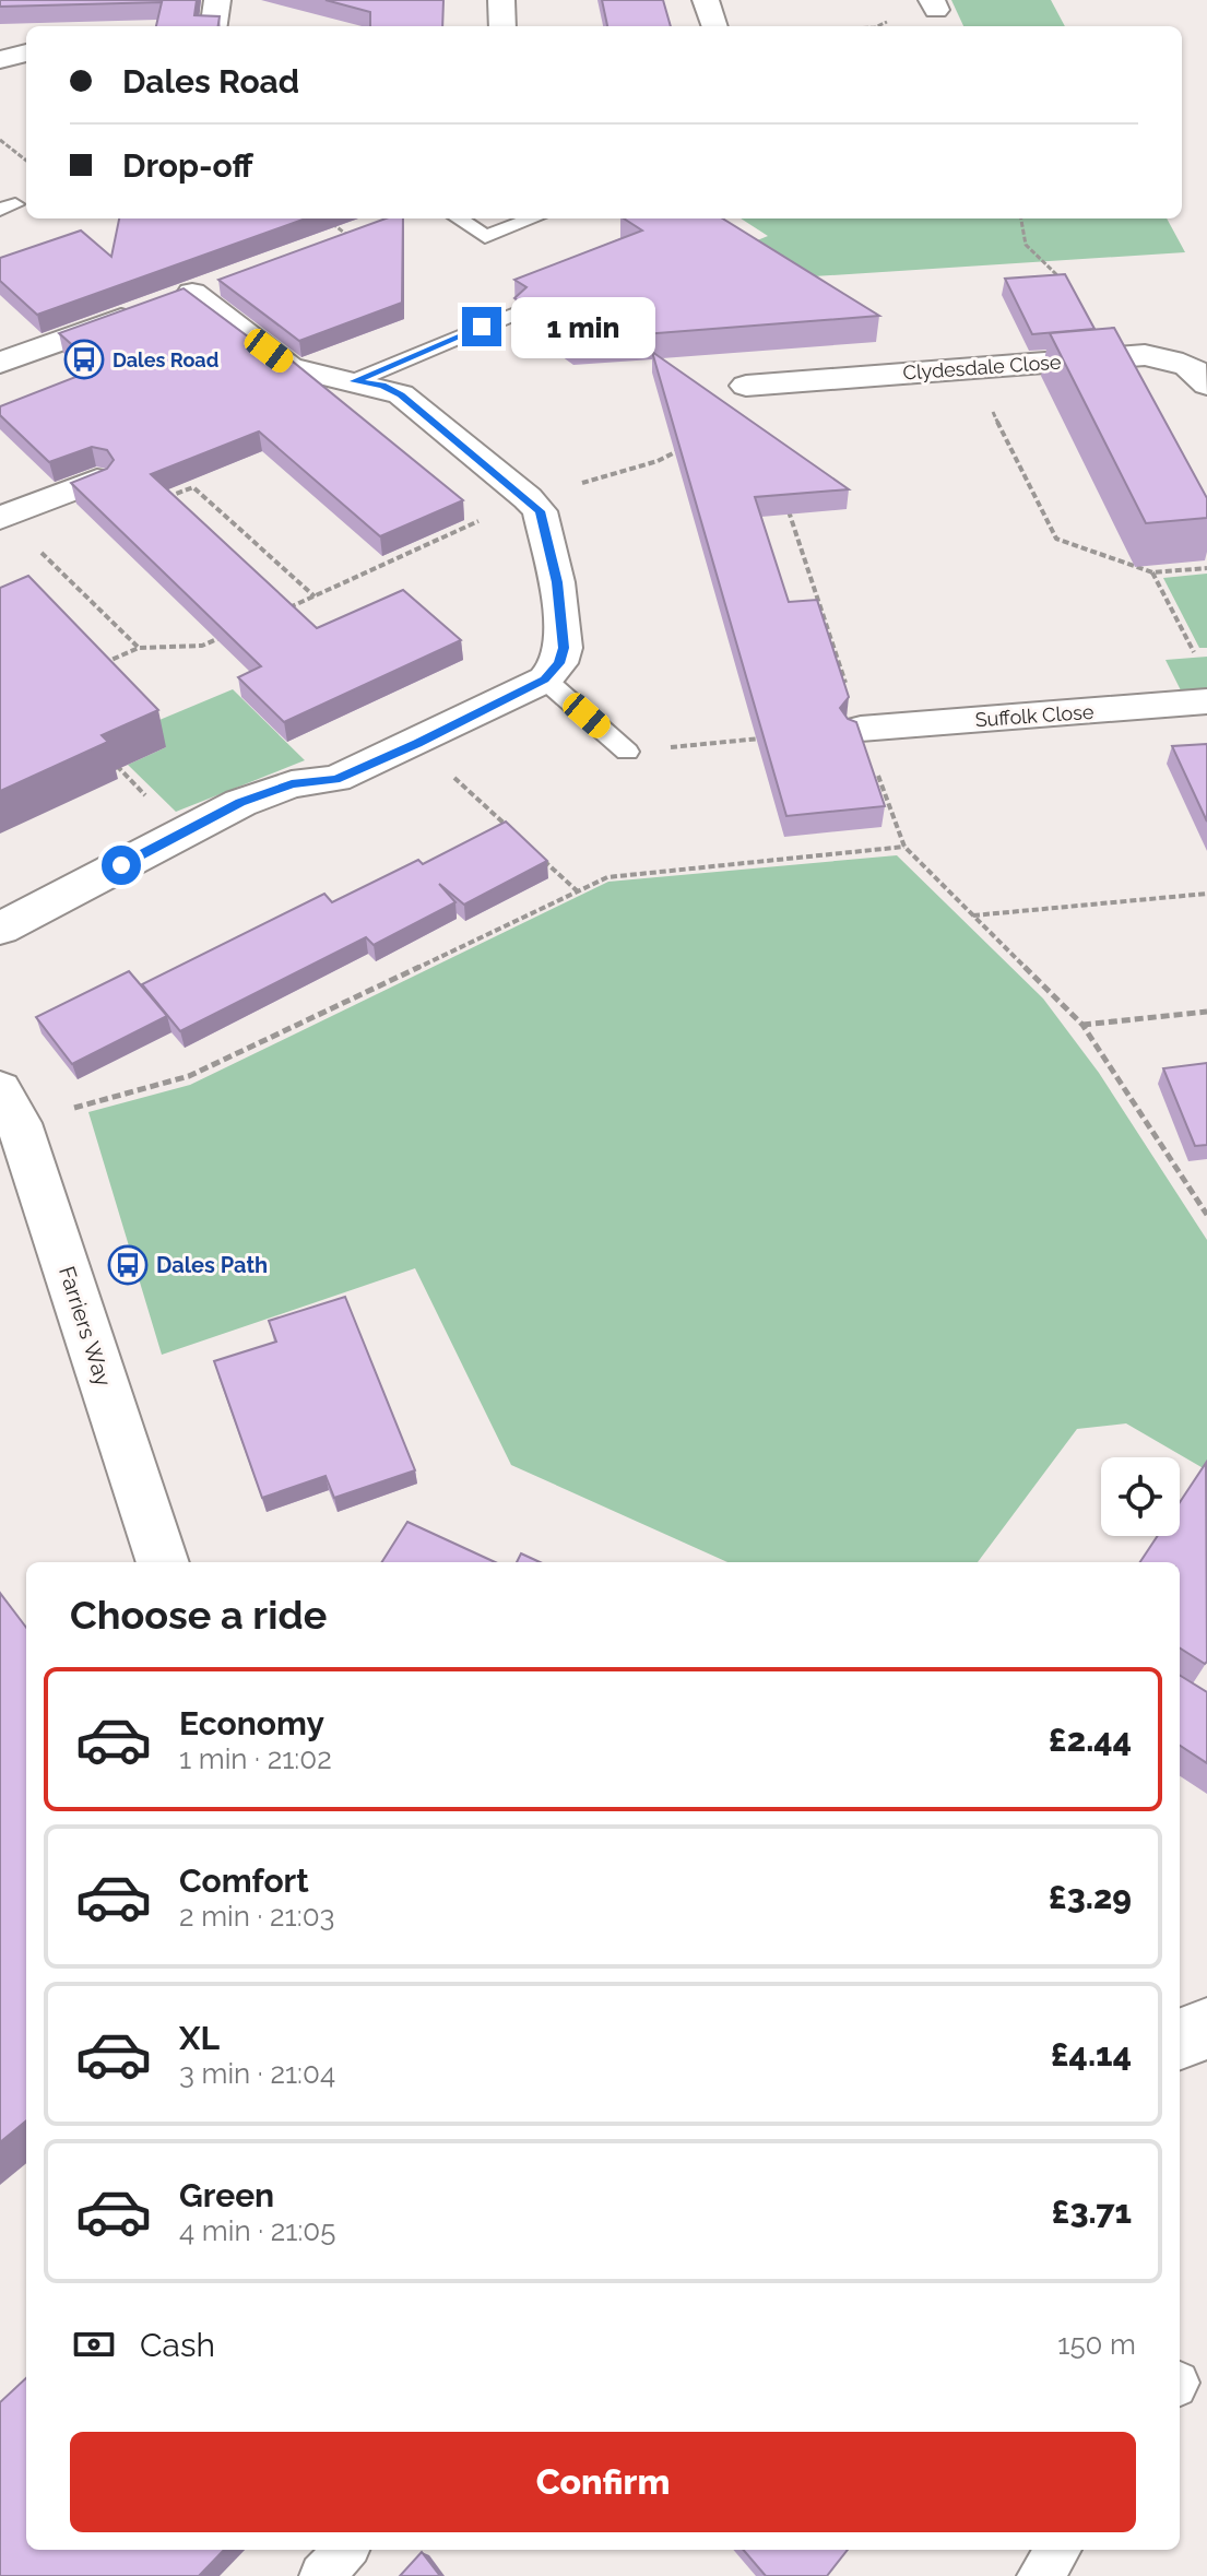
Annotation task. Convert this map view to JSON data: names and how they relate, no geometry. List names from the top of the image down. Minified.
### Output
{"streets":{"street":["Clydesdale Close","Suffolk Close","Farriers Way"]},"places":{"bus stop":["Dales Road","Dales Path"]},"page":{"banner":["Dales Road","Drop-off"],"bubble":"1 min","heading":"Choose a ride","list":[{"name":"Economy","note":"1 min · 21:02","value":"£2.44"},{"name":"Comfort","note":"2 min · 21:03","value":"£3.29"},{"name":"XL","note":"3 min · 21:04","value":"£4.14"},{"name":"Green","note":"4 min · 21:05","value":"£3.71"}],"pay":["Cash","150 m"],"buttons":"Confirm"}}
